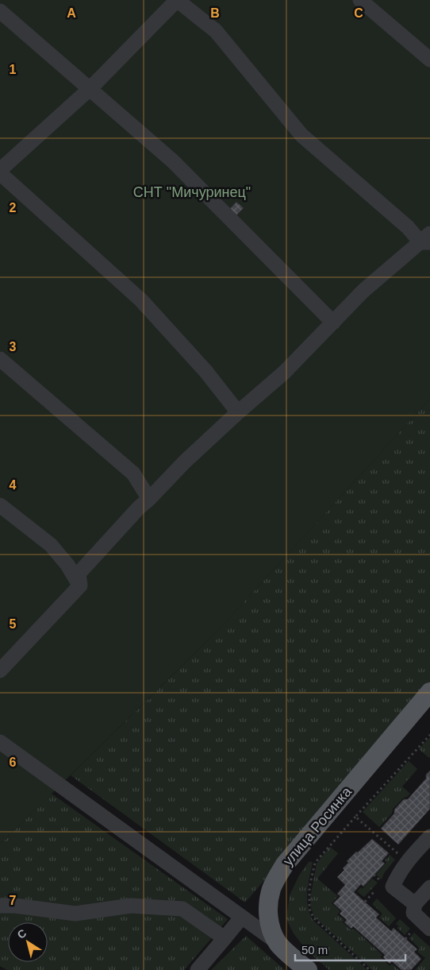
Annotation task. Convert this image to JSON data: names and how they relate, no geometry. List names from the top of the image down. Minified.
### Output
{"streets":{"main road":["улица Росинка"]},"parks":["СНТ \"Мичуринец\""],"scale_bar":"50 m","north":"top left","grid":{"columns":["A","B","C"],"rows":["1","2","3","4","5","6","7"]}}
